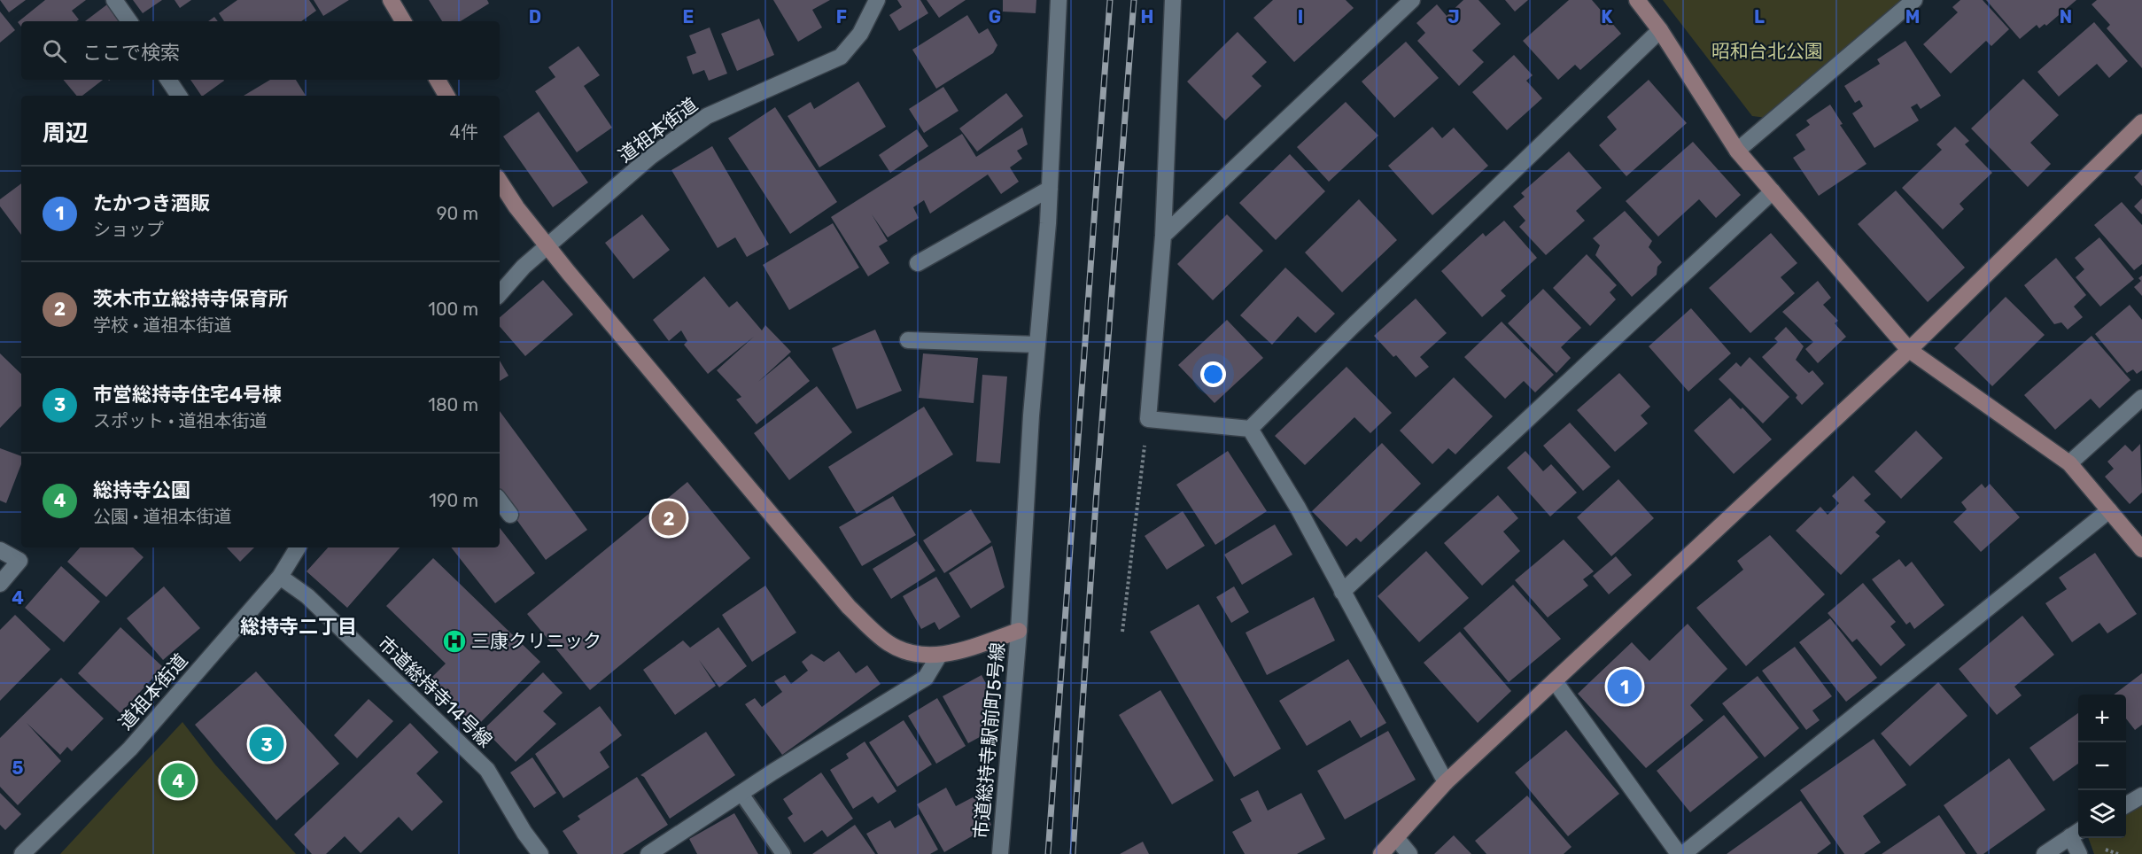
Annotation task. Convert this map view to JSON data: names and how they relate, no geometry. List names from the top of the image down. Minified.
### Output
{"streets":{"street":["道祖本街道","市道総持寺14号線","市道総持寺駅前町5号線"]},"crossings":[["道祖本街道","市道総持寺14号線"]],"districts":["総持寺二丁目"],"parks":["昭和台北公園"],"places":{"hospital":["三康クリニック"]},"page":{"search":"ここで検索","heading":["周辺","4件"],"list":[{"mark":"1","name":"たかつき酒販","note":"ショップ","value":"90 m"},{"mark":"2","name":"茨木市立総持寺保育所","note":"学校 · 道祖本街道","value":"100 m"},{"mark":"3","name":"市営総持寺住宅4号棟","note":"スポット · 道祖本街道","value":"180 m"},{"mark":"4","name":"総持寺公園","note":"公園 · 道祖本街道","value":"190 m"}],"pins":["2","1","3","4"],"map_buttons":["+","−"]},"grid":{"columns":["D","E","F","G","H","I","J","K","L","M","N"],"rows":["4","5"]}}
